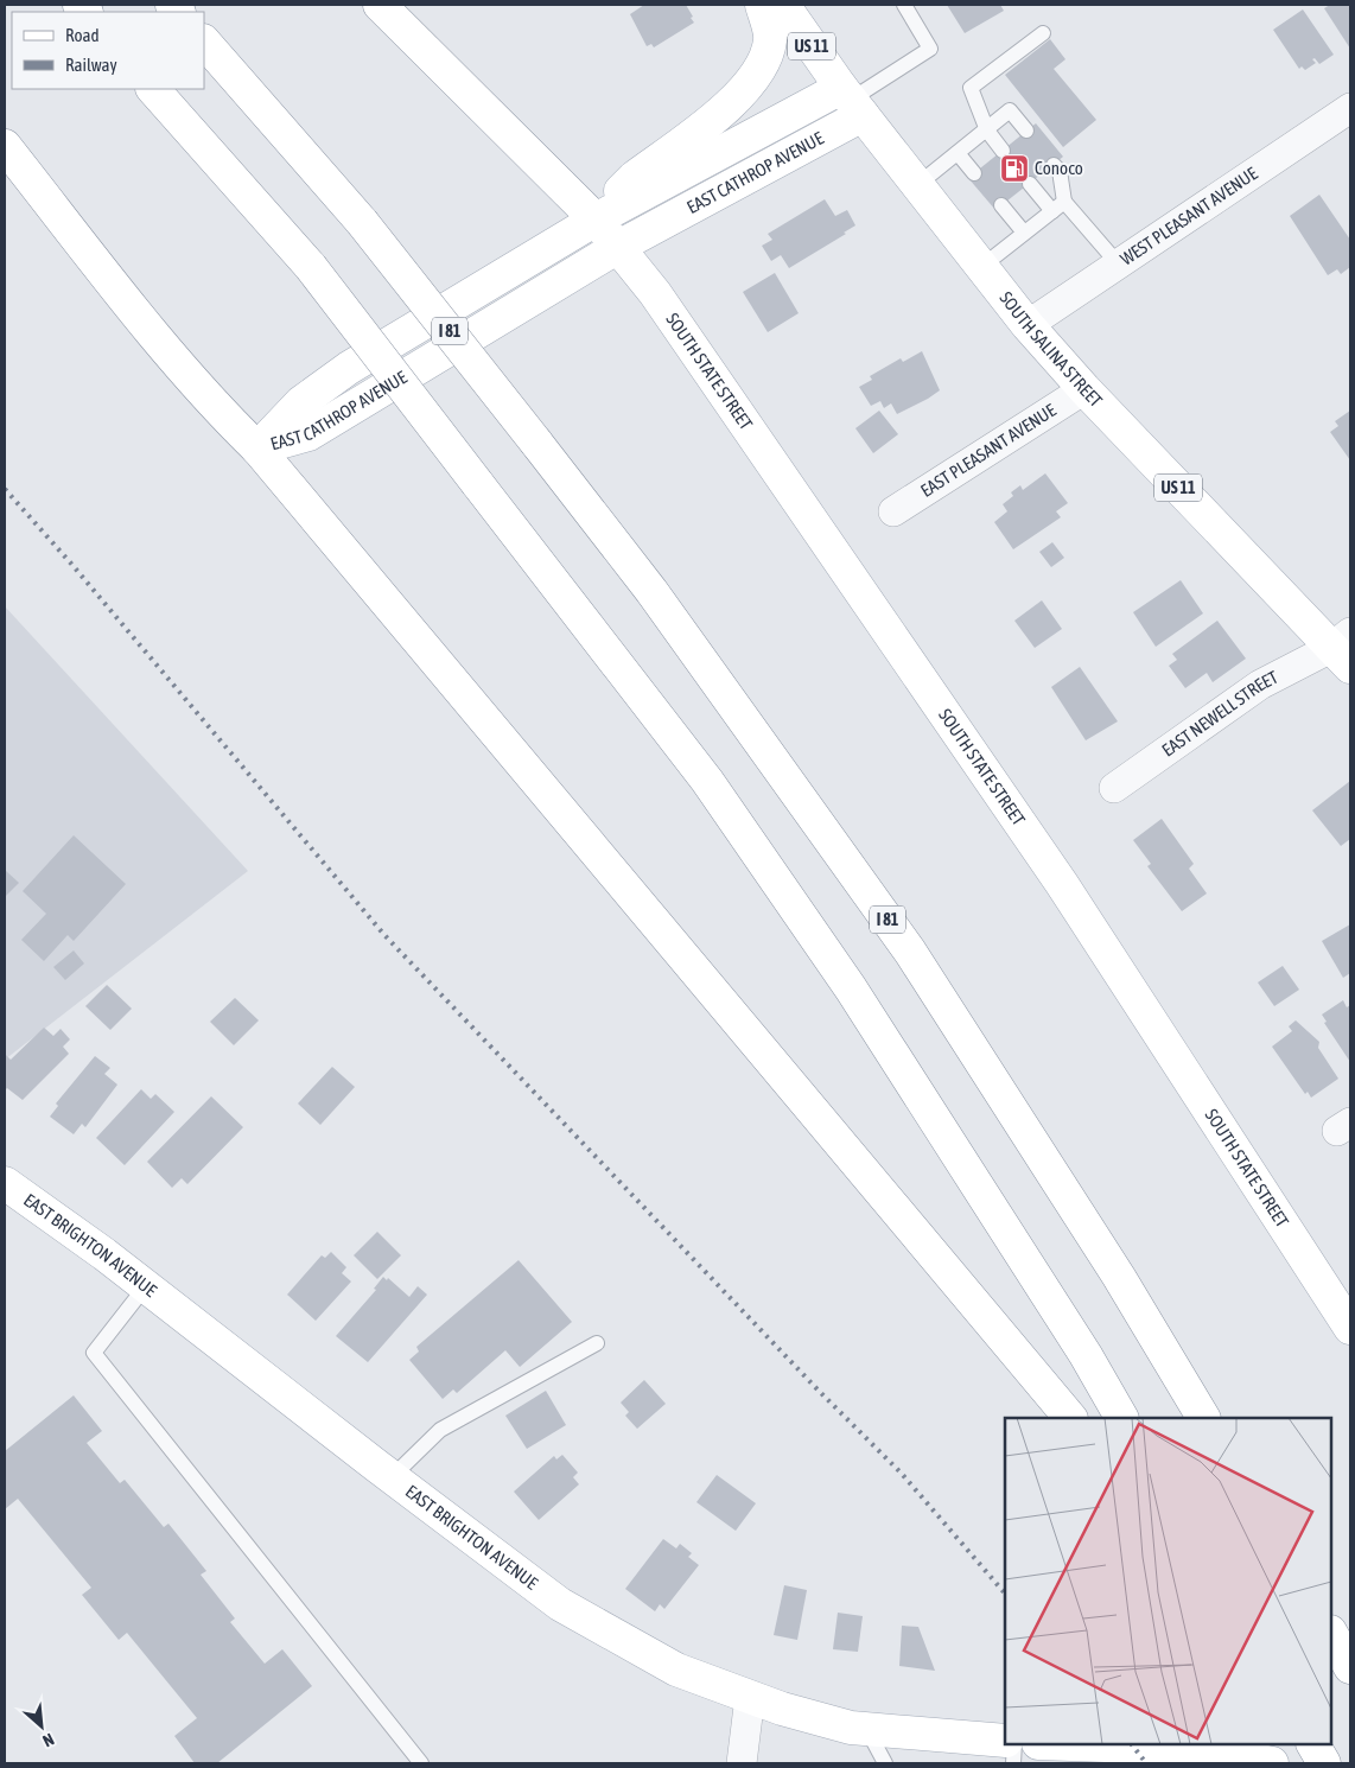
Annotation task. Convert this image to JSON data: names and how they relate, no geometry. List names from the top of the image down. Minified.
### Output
{"streets":{"main road":["US 11","EAST CATHROP AVENUE","I 81","SOUTH SALINA STREET","SOUTH STATE STREET","EAST BRIGHTON AVENUE"],"street":["WEST PLEASANT AVENUE","EAST PLEASANT AVENUE","EAST NEWELL STREET"]},"crossings":[["EAST CATHROP AVENUE","SOUTH SALINA STREET"],["EAST CATHROP AVENUE","SOUTH STATE STREET"],["WEST PLEASANT AVENUE","SOUTH SALINA STREET"],["SOUTH SALINA STREET","EAST PLEASANT AVENUE"],["SOUTH SALINA STREET","EAST NEWELL STREET"]],"places":{"fuel station":["Conoco"]},"legend":["Road","Railway"],"north":"bottom right"}
